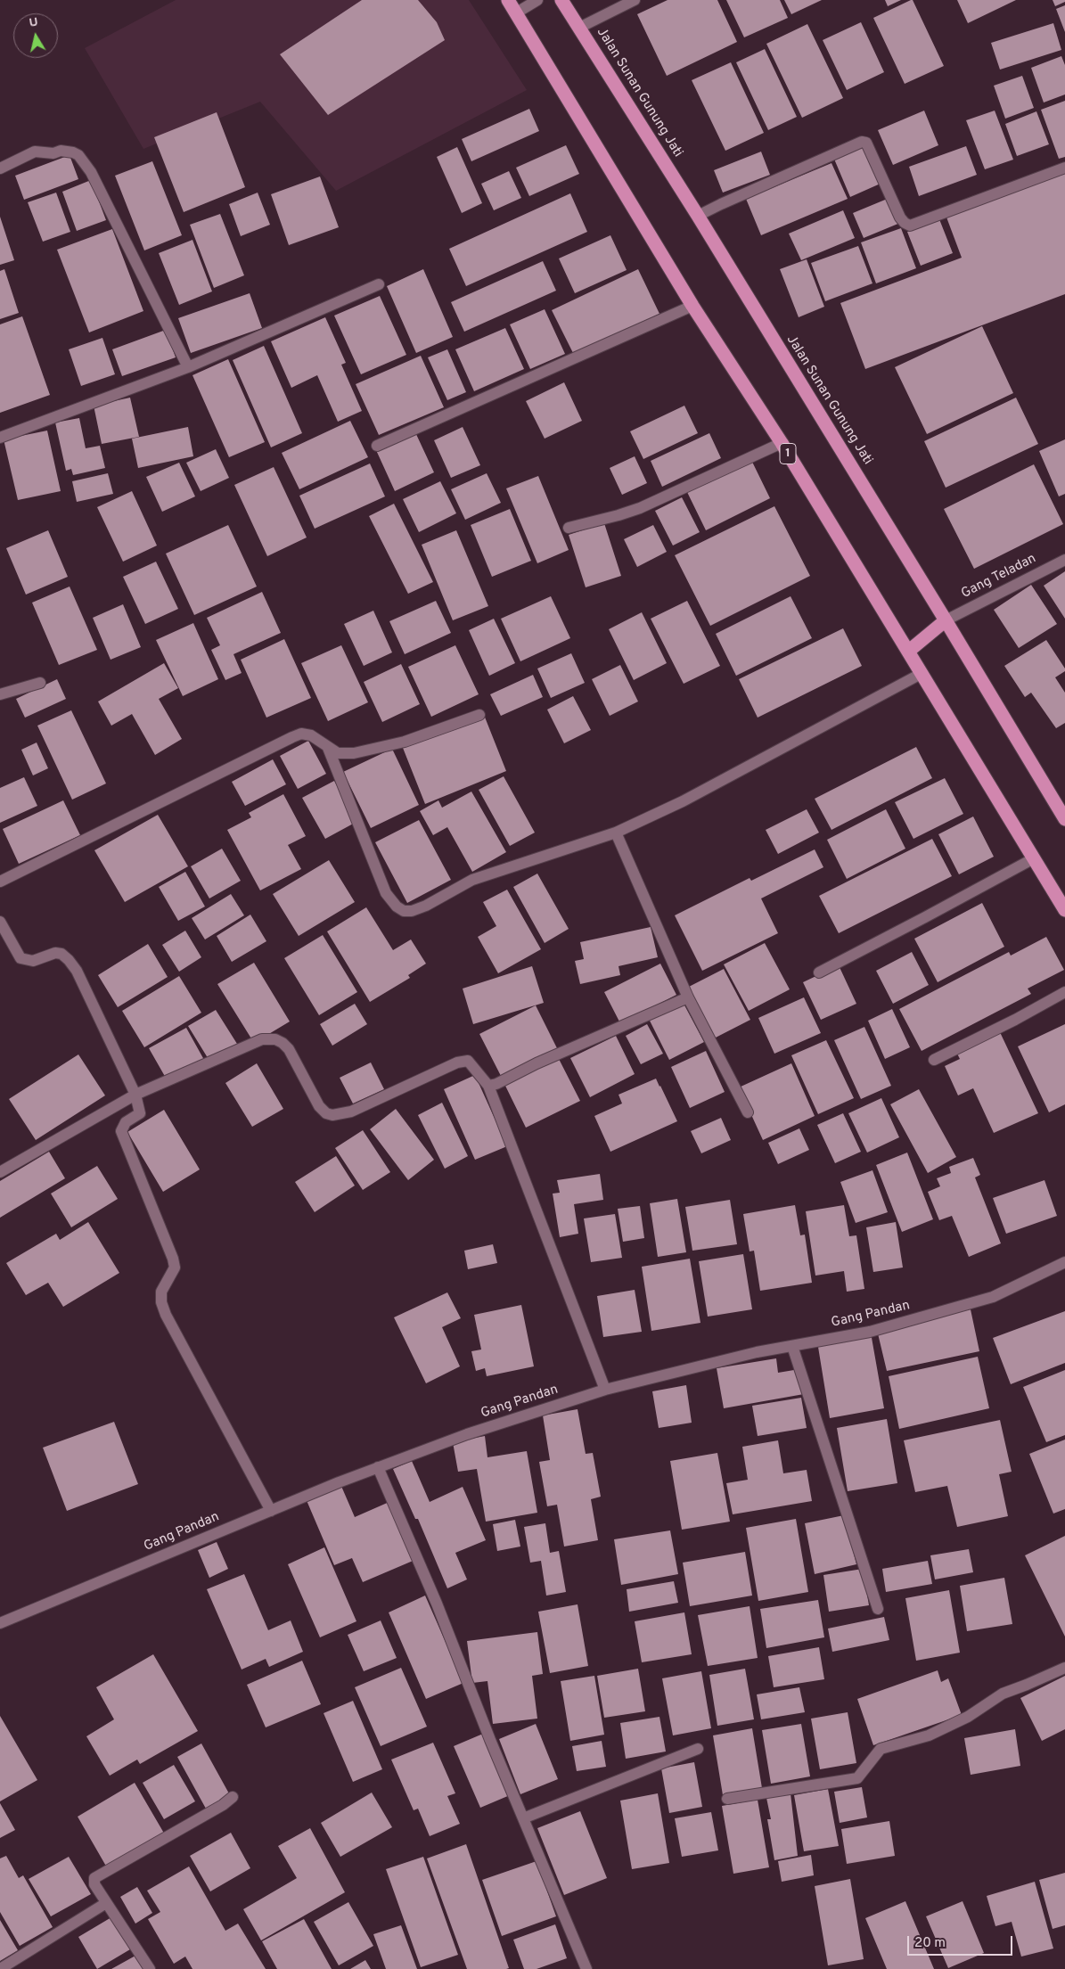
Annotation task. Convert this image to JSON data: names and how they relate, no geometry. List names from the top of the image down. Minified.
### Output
{"streets":{"highway":["Jalan Sunan Gunung Jati","1"],"street":["Gang Teladan","Gang Pandan"]},"crossings":[["Jalan Sunan Gunung Jati","Gang Teladan"]],"scale_bar":"20 m","north":"top"}
